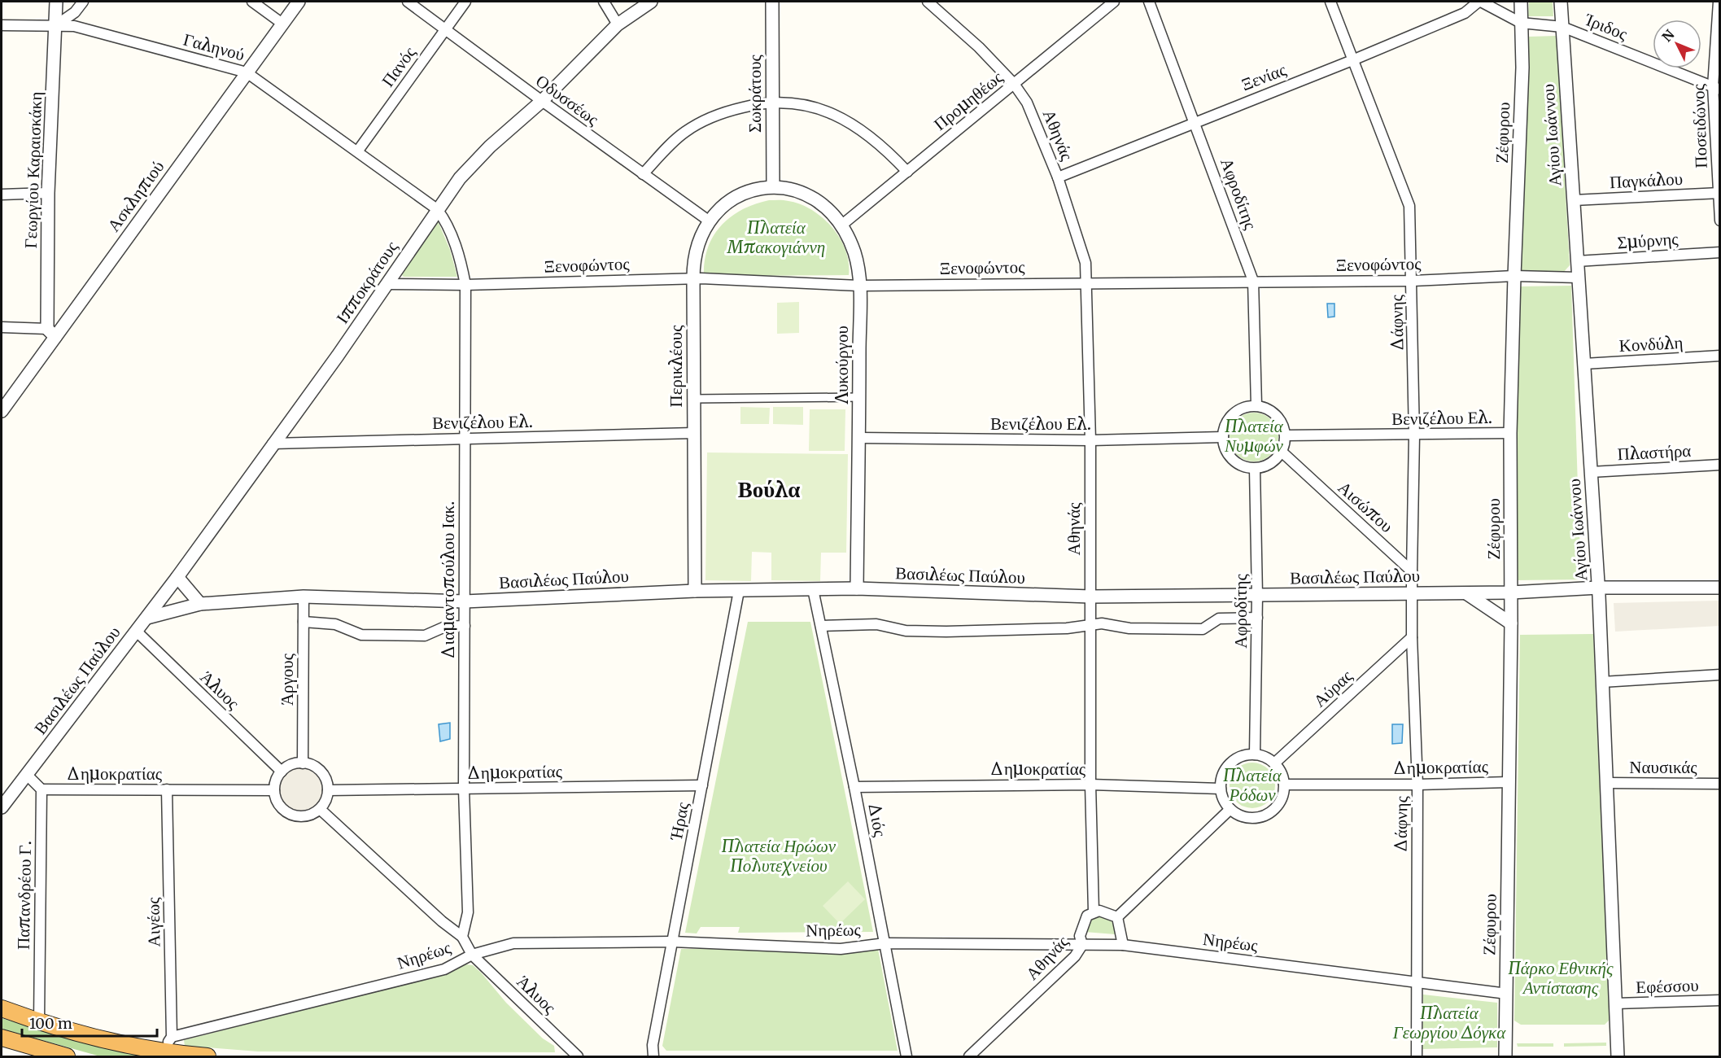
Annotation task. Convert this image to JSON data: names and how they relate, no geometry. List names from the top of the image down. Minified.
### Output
{"streets":{"street":["Ίριδος","Γαληνού","Πανός","Ξενίας","Σωκράτους","Οδυσσέως","Προμηθέως","Ποσειδώνος","Ζέφυρου","Αθηνάς","Αγίου Ιωάννου","Γεωργίου Καραισκάκη","Παγκάλου","Αφροδίτης","Ασκληπιού","Σμύρνης","Ξενοφώντος","Ιπποκράτους","Δάφνης","Κονδύλη","Λυκούργου","Περικλέους","Βενιζέλου Ελ.","Πλαστήρα","Αισώπου","Βασιλέως Παύλου","Διαμαντοπούλου Ιακ.","Άργους","Αύρας","Άλυος","Δημοκρατίας","Ναυσικάς","Διός","Ήρας","Παπανδρέου Γ.","Αιγέως","Νηρέως","Εφέσσου"]},"crossings":[["Ίριδος","Ξενίας"],["Ίριδος","Ποσειδώνος"],["Ίριδος","Ζέφυρου"],["Ίριδος","Αγίου Ιωάννου"],["Γαληνού","Πανός"],["Γαληνού","Γεωργίου Καραισκάκη"],["Γαληνού","Ασκληπιού"],["Γαληνού","Ιπποκράτους"],["Γαληνού","Διαμαντοπούλου Ιακ."],["Πανός","Οδυσσέως"],["Ξενίας","Αθηνάς"],["Ξενίας","Αφροδίτης"],["Ξενίας","Δάφνης"],["Σωκράτους","Λυκούργου"],["Σωκράτους","Περικλέους"],["Οδυσσέως","Ιπποκράτους"],["Οδυσσέως","Περικλέους"],["Προμηθέως","Αθηνάς"],["Προμηθέως","Λυκούργου"],["Ποσειδώνος","Παγκάλου"],["Ζέφυρου","Ξενοφώντος"],["Ζέφυρου","Βενιζέλου Ελ."],["Ζέφυρου","Βασιλέως Παύλου"],["Ζέφυρου","Δημοκρατίας"],["Ζέφυρου","Νηρέως"],["Αθηνάς","Ξενοφώντος"],["Αθηνάς","Βενιζέλου Ελ."],["Αθηνάς","Βασιλέως Παύλου"],["Αθηνάς","Δημοκρατίας"],["Αθηνάς","Νηρέως"],["Αγίου Ιωάννου","Παγκάλου"],["Αγίου Ιωάννου","Σμύρνης"],["Αγίου Ιωάννου","Ξενοφώντος"],["Αγίου Ιωάννου","Κονδύλη"],["Αγίου Ιωάννου","Πλαστήρα"],["Αγίου Ιωάννου","Βασιλέως Παύλου"],["Αγίου Ιωάννου","Ναυσικάς"],["Αγίου Ιωάννου","Εφέσσου"],["Γεωργίου Καραισκάκη","Ασκληπιού"],["Αφροδίτης","Ξενοφώντος"],["Αφροδίτης","Βενιζέλου Ελ."],["Αφροδίτης","Αισώπου"],["Αφροδίτης","Βασιλέως Παύλου"],["Αφροδίτης","Αύρας"],["Αφροδίτης","Δημοκρατίας"],["Ξενοφώντος","Ιπποκράτους"],["Ξενοφώντος","Δάφνης"],["Ξενοφώντος","Λυκούργου"],["Ξενοφώντος","Περικλέους"],["Ξενοφώντος","Διαμαντοπούλου Ιακ."],["Ιπποκράτους","Βενιζέλου Ελ."],["Ιπποκράτους","Βασιλέως Παύλου"],["Ιπποκράτους","Διαμαντοπούλου Ιακ."],["Δάφνης","Βενιζέλου Ελ."],["Δάφνης","Αισώπου"],["Δάφνης","Βασιλέως Παύλου"],["Δάφνης","Αύρας"],["Δάφνης","Δημοκρατίας"],["Δάφνης","Νηρέως"],["Λυκούργου","Περικλέους"],["Λυκούργου","Βενιζέλου Ελ."],["Λυκούργου","Βασιλέως Παύλου"],["Περικλέους","Βενιζέλου Ελ."],["Περικλέους","Βασιλέως Παύλου"],["Βενιζέλου Ελ.","Αισώπου"],["Βενιζέλου Ελ.","Διαμαντοπούλου Ιακ."],["Βασιλέως Παύλου","Διαμαντοπούλου Ιακ."],["Βασιλέως Παύλου","Άργους"],["Βασιλέως Παύλου","Άλυος"],["Βασιλέως Παύλου","Διός"],["Βασιλέως Παύλου","Ήρας"],["Διαμαντοπούλου Ιακ.","Δημοκρατίας"],["Άργους","Άλυος"],["Άργους","Δημοκρατίας"],["Αύρας","Δημοκρατίας"],["Άλυος","Δημοκρατίας"],["Άλυος","Νηρέως"],["Δημοκρατίας","Διός"],["Δημοκρατίας","Ήρας"],["Δημοκρατίας","Παπανδρέου Γ."],["Δημοκρατίας","Αιγέως"],["Διός","Νηρέως"],["Ήρας","Νηρέως"],["Αιγέως","Νηρέως"]],"districts":["Βούλα"],"parks":["Πλατεία Μπακογιάννη","Πλατεία Νυμφών","Πλατεία Ρόδων","Πλατεία Ηρώων Πολυτεχνείου","Πάρκο Εθνικής Αντίστασης","Πλατεία Γεωργίου Δόγκα"],"scale_bar":"100 m","north":"top left"}
